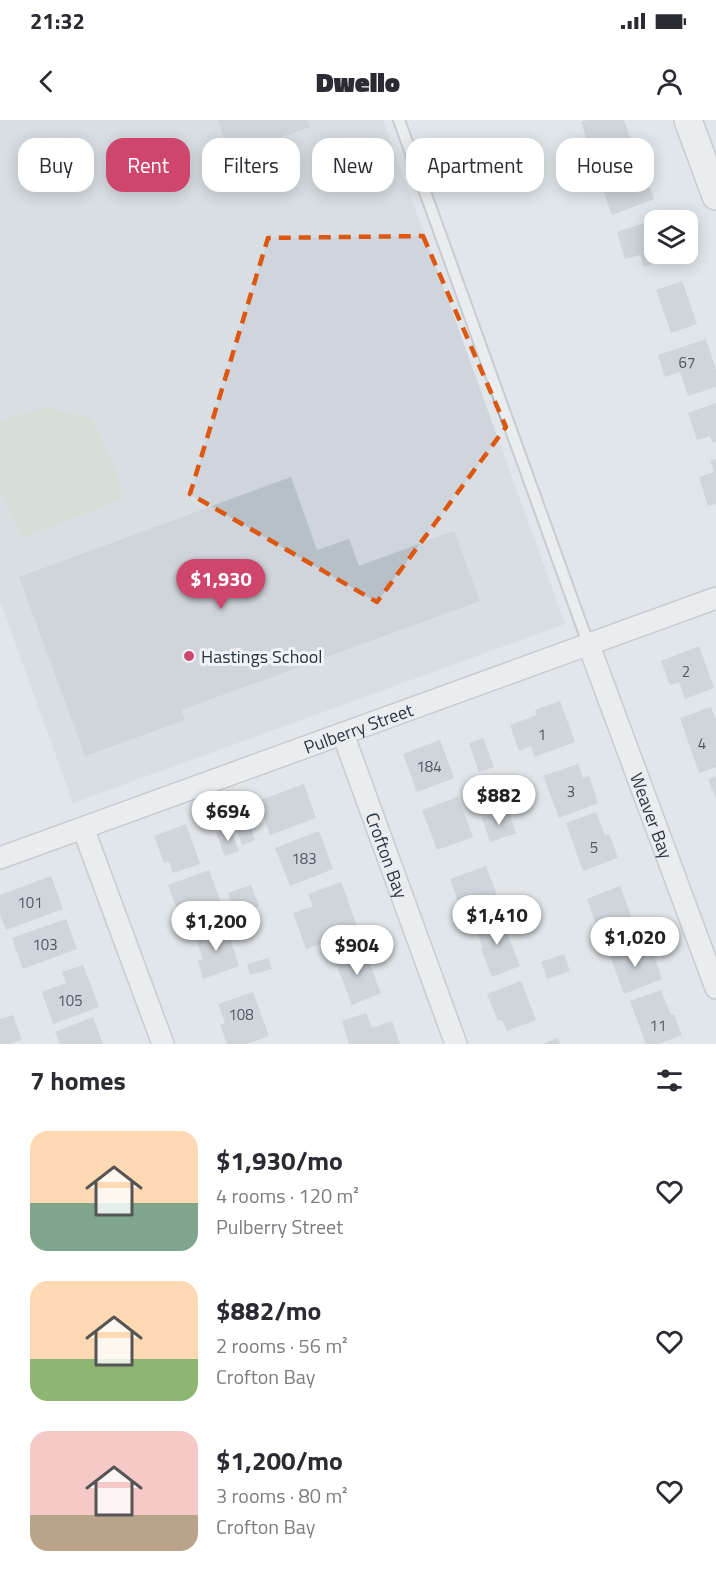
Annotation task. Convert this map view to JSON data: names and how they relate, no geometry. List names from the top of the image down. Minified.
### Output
{"streets":{"street":["Pulberry Street","Weaver Bay","Crofton Bay"]},"crossings":[["Pulberry Street","Weaver Bay"],["Pulberry Street","Crofton Bay"]],"places":["Hastings School"],"house_numbers":["67","2","1","4","184","3","5","183","101","103","105","108","11"],"page":{"status":"21:32","header":"Dwello","chip":["Buy","Rent","Filters","New","Apartment","House"],"price":["$1,930","$882","$694","$1,410","$1,200","$1,020","$904"],"heading":"7 homes","list":[{"name":"$1,930/mo","note":"4 rooms · 120 m² · Pulberry Street"},{"name":"$882/mo","note":"2 rooms · 56 m² · Crofton Bay"},{"name":"$1,200/mo","note":"3 rooms · 80 m² · Crofton Bay"}]}}
